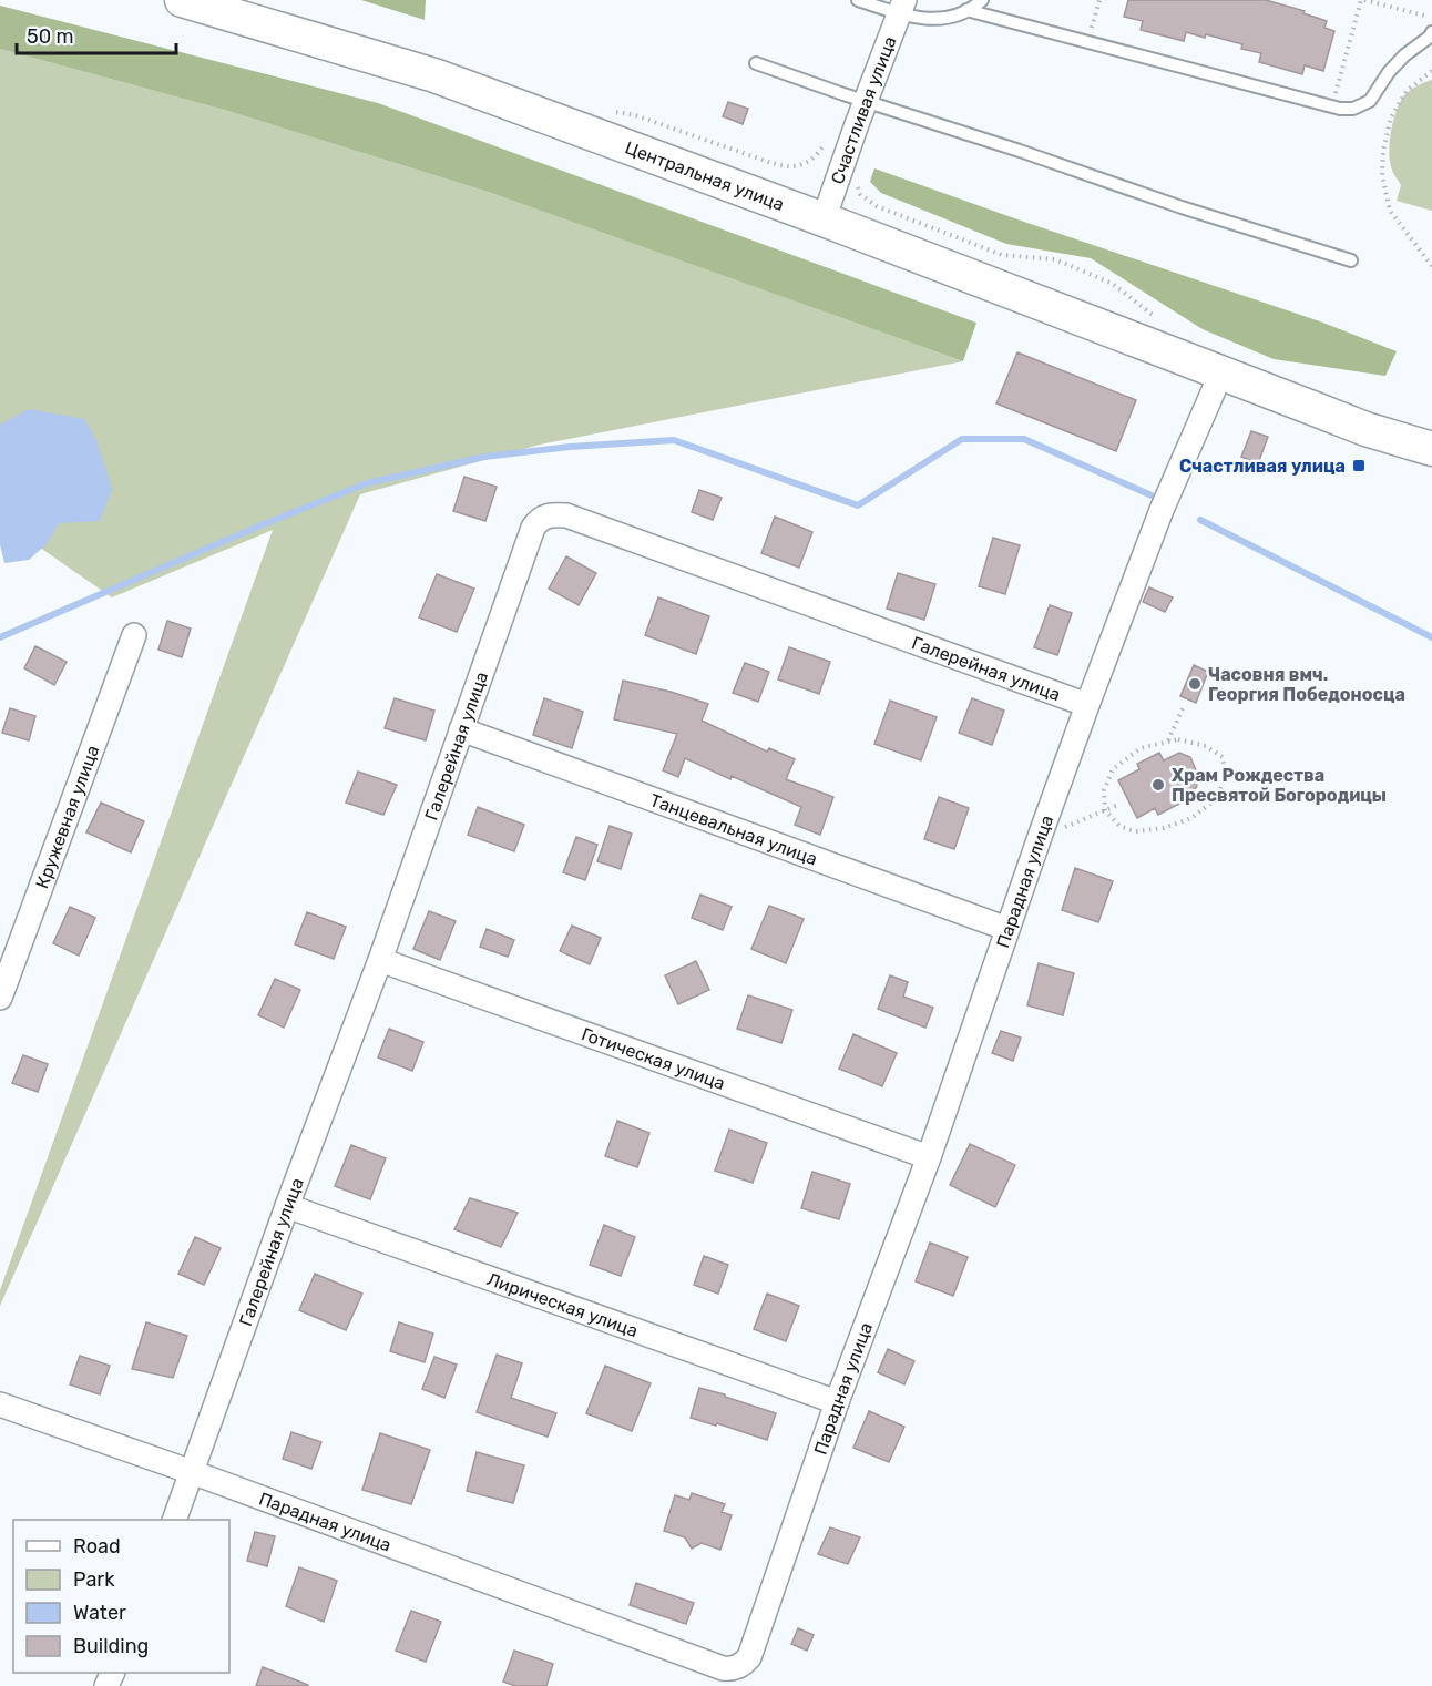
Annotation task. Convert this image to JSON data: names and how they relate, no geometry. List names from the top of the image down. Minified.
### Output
{"streets":{"main road":["Центральная улица"],"street":["Счастливая улица","Галерейная улица","Кружевная улица","Танцевальная улица","Парадная улица","Готическая улица","Лирическая улица"]},"crossings":[["Счастливая улица","Центральная улица"],["Центральная улица","Парадная улица"],["Галерейная улица","Танцевальная улица"],["Галерейная улица","Парадная улица"],["Галерейная улица","Готическая улица"],["Галерейная улица","Лирическая улица"],["Танцевальная улица","Парадная улица"],["Парадная улица","Готическая улица"],["Парадная улица","Лирическая улица"]],"places":{"transit":["Счастливая улица"],"other":["Часовня вмч. Георгия Победоносца","Храм Рождества Пресвятой Богородицы"]},"legend":["Road","Park","Water","Building"],"scale_bar":"50 m"}
